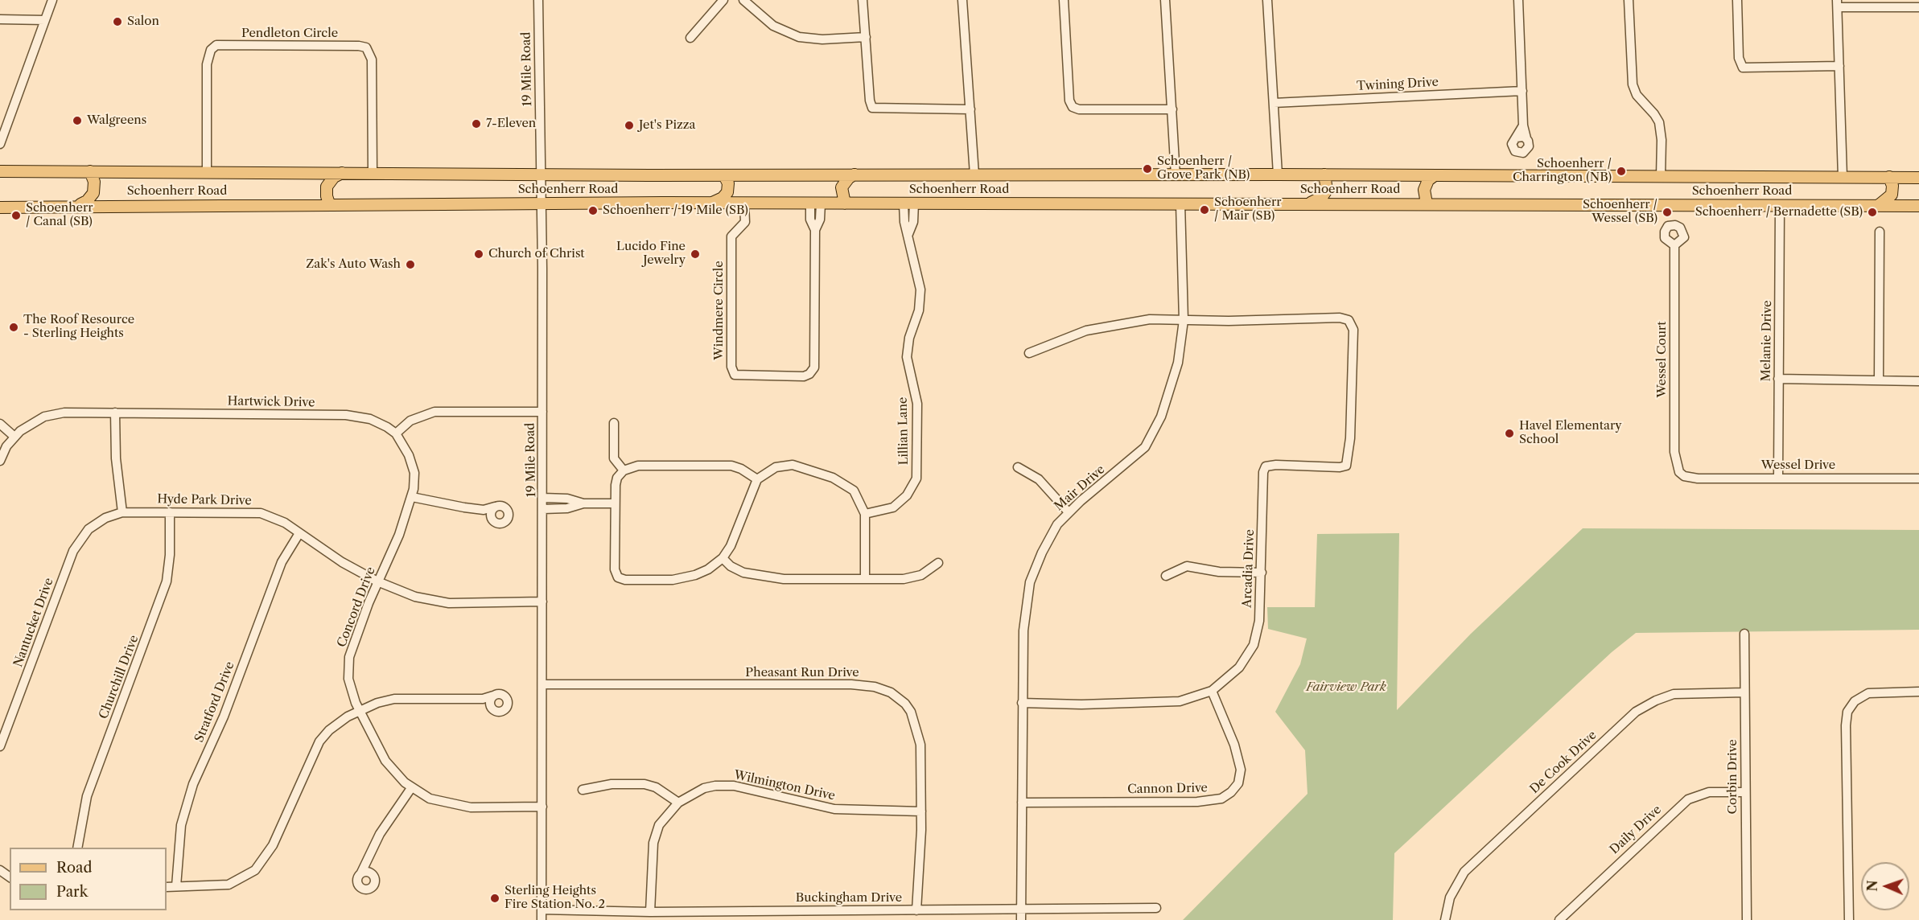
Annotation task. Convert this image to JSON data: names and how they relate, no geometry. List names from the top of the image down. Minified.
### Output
{"streets":{"main road":["Schoenherr Road"],"street":["Pendleton Circle","19 Mile Road","Twining Drive","Windmere Circle","Melanie Drive","Wessel Court","Hartwick Drive","Lillian Lane","Wessel Drive","Mair Drive","Hyde Park Drive","Arcadia Drive","Concord Drive","Nantucket Drive","Pheasant Run Drive","Churchill Drive","Stratford Drive","De Cook Drive","Corbin Drive","Wilmington Drive","Cannon Drive","Daily Drive","Buckingham Drive"]},"crossings":[["Pendleton Circle","Schoenherr Road"],["19 Mile Road","Schoenherr Road"],["19 Mile Road","Hyde Park Drive"],["19 Mile Road","Concord Drive"],["19 Mile Road","Pheasant Run Drive"],["19 Mile Road","Buckingham Drive"],["Schoenherr Road","Windmere Circle"],["Schoenherr Road","Melanie Drive"],["Schoenherr Road","Lillian Lane"],["Schoenherr Road","Mair Drive"],["Melanie Drive","Wessel Drive"],["Wessel Court","Wessel Drive"],["Hartwick Drive","Concord Drive"],["Mair Drive","Arcadia Drive"],["Mair Drive","Cannon Drive"],["Mair Drive","Buckingham Drive"],["Hyde Park Drive","Concord Drive"],["Hyde Park Drive","Nantucket Drive"],["Hyde Park Drive","Churchill Drive"],["Hyde Park Drive","Stratford Drive"],["Arcadia Drive","Cannon Drive"],["Pheasant Run Drive","Wilmington Drive"],["Pheasant Run Drive","Buckingham Drive"],["De Cook Drive","Corbin Drive"],["Corbin Drive","Daily Drive"],["Wilmington Drive","Buckingham Drive"]],"parks":["Fairview Park"],"places":["Salon","Walgreens","7-Eleven","Jet's Pizza","Schoenherr / Grove Park (NB)","Schoenherr / Charrington (NB)","Schoenherr / Mair (SB)","Schoenherr / 19 Mile (SB)","Schoenherr / Wessel (SB)","Schoenherr / Bernadette (SB)","Schoenherr / Canal (SB)","Church of Christ","Lucido Fine Jewelry","Zak's Auto Wash","The Roof Resource - Sterling Heights","Havel Elementary School","Sterling Heights Fire Station No. 2"],"legend":["Road","Park"],"north":"left"}
